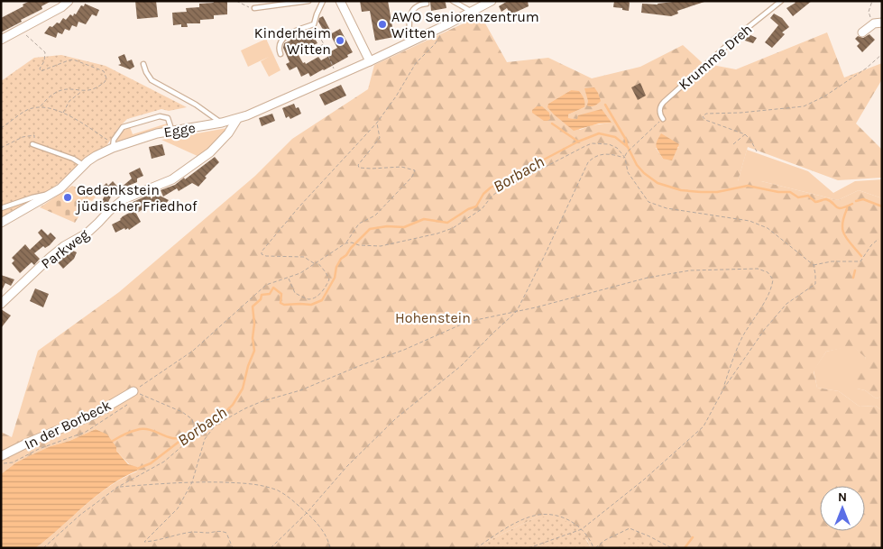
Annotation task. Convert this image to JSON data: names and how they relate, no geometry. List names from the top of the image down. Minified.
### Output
{"streets":{"street":["Egge","Parkweg","In der Borbeck"],"lane":["Krumme Dreh"]},"crossings":[["Egge","Parkweg"]],"water":["Borbach"],"parks":["Hohenstein"],"places":["AWO Seniorenzentrum Witten","Kinderheim Witten","Gedenkstein jüdischer Friedhof"],"north":"top"}
